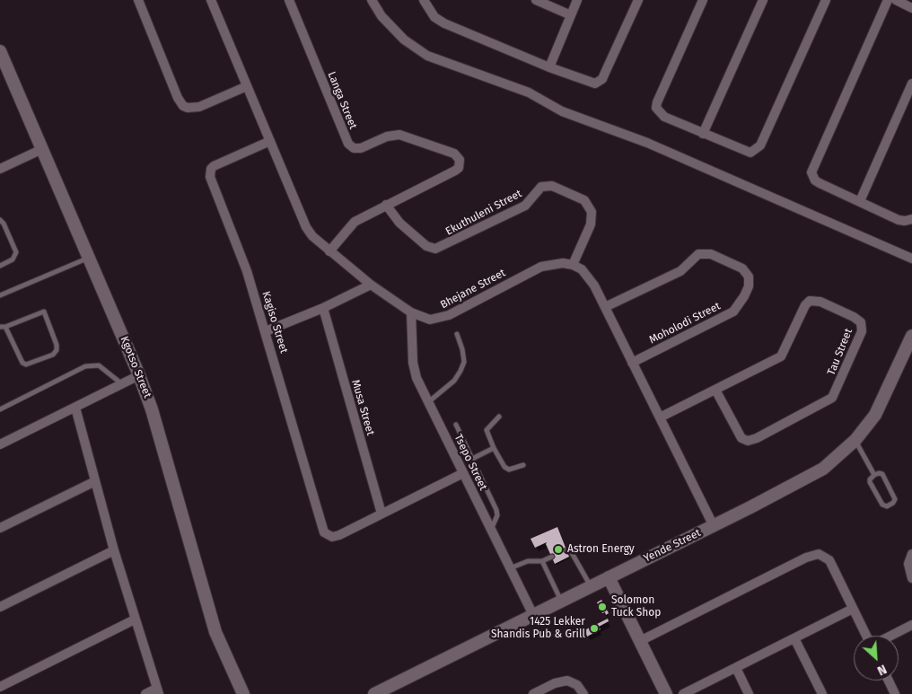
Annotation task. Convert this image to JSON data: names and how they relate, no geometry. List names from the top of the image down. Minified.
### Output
{"streets":{"street":["Langa Street","Ekuthuleni Street","Bhejane Street","Kagiso Street","Moholodi Street","Tau Street","Kgotso Street","Musa Street","Tsepo Street","Yende Street"]},"crossings":[["Langa Street","Ekuthuleni Street"],["Langa Street","Bhejane Street"],["Ekuthuleni Street","Bhejane Street"],["Bhejane Street","Kagiso Street"],["Bhejane Street","Tsepo Street"],["Kagiso Street","Musa Street"],["Tsepo Street","Yende Street"]],"places":["Astron Energy","Solomon Tuck Shop","1425 Lekker Shandis Pub & Grill"],"north":"bottom right"}
